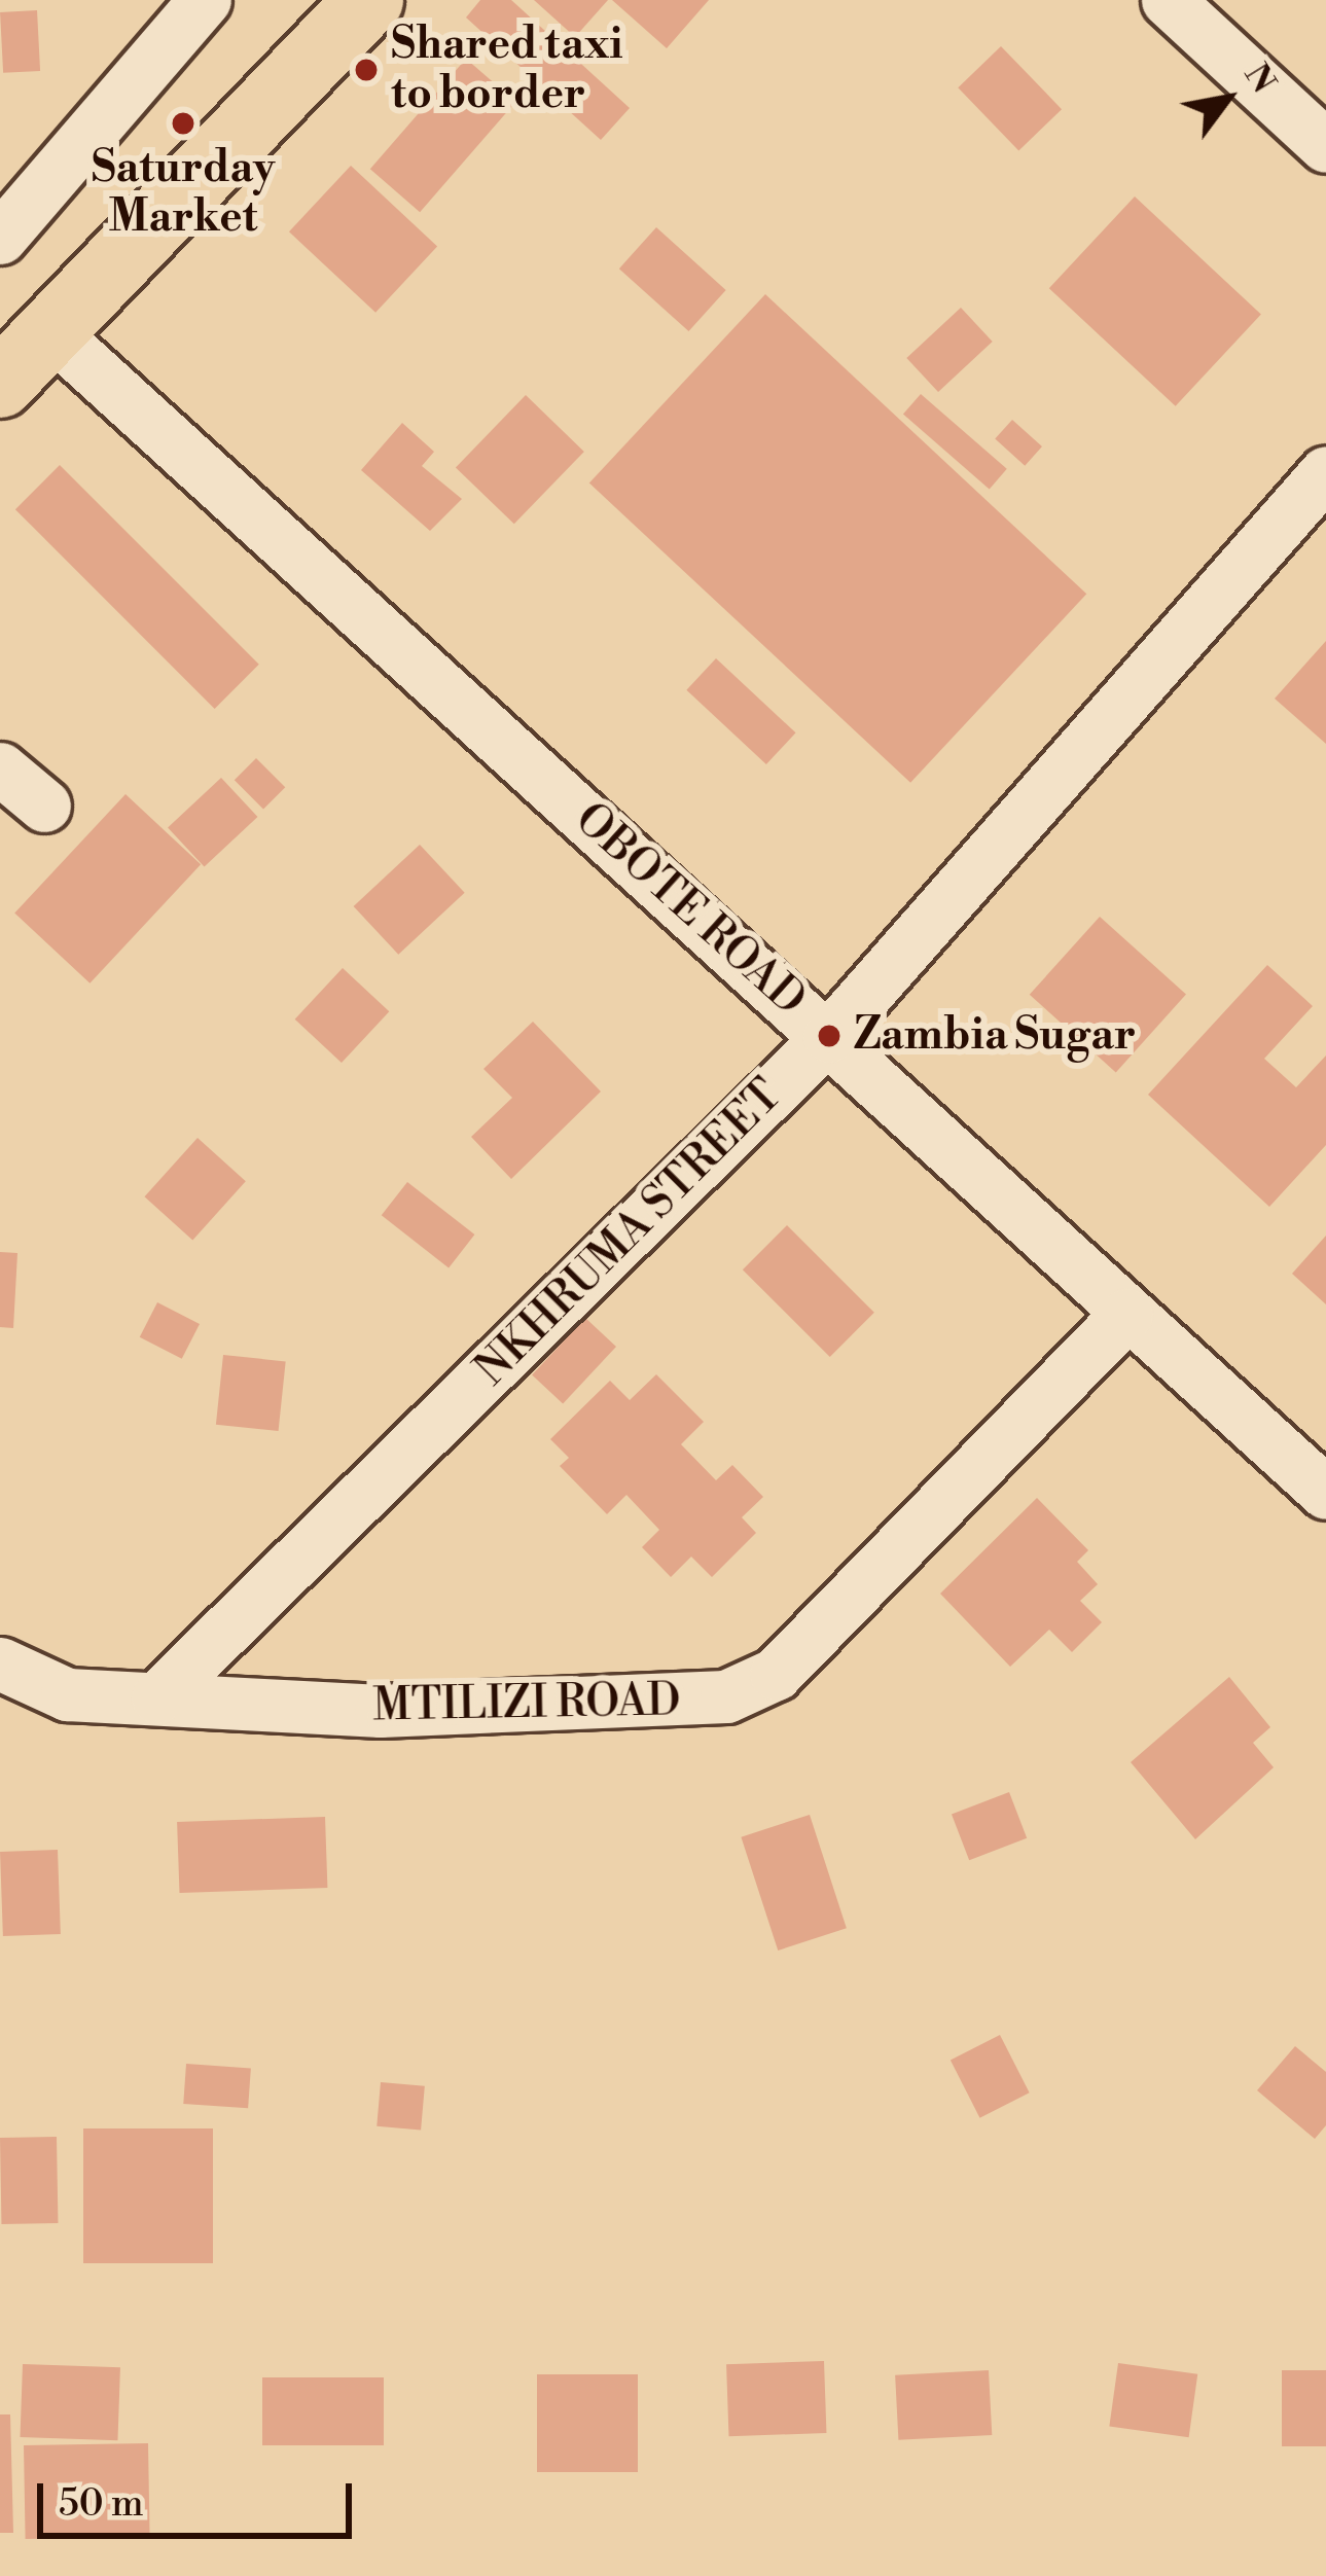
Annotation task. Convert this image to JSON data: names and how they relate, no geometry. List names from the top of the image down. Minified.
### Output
{"streets":{"street":["OBOTE ROAD","NKHRUMA STREET","MTILIZI ROAD"]},"crossings":[["OBOTE ROAD","NKHRUMA STREET"],["OBOTE ROAD","MTILIZI ROAD"],["NKHRUMA STREET","MTILIZI ROAD"]],"places":["Shared taxi to border","Saturday Market","Zambia Sugar"],"scale_bar":"50 m","north":"top right"}
